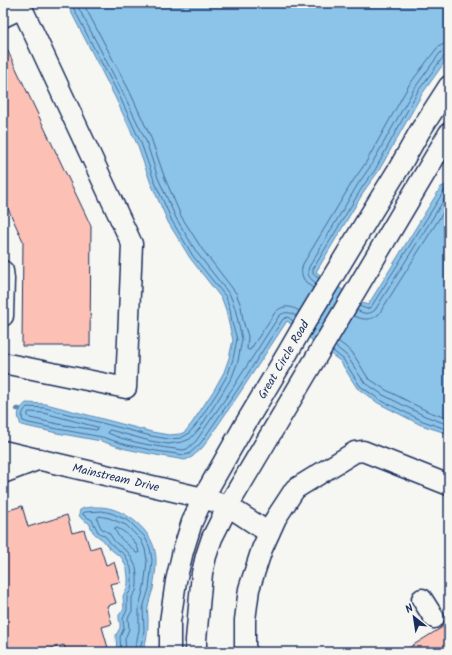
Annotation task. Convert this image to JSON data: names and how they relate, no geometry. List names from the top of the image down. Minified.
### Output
{"streets":{"street":["Great Circle Road","Mainstream Drive"]},"crossings":[["Great Circle Road","Mainstream Drive"]],"north":"top left"}
